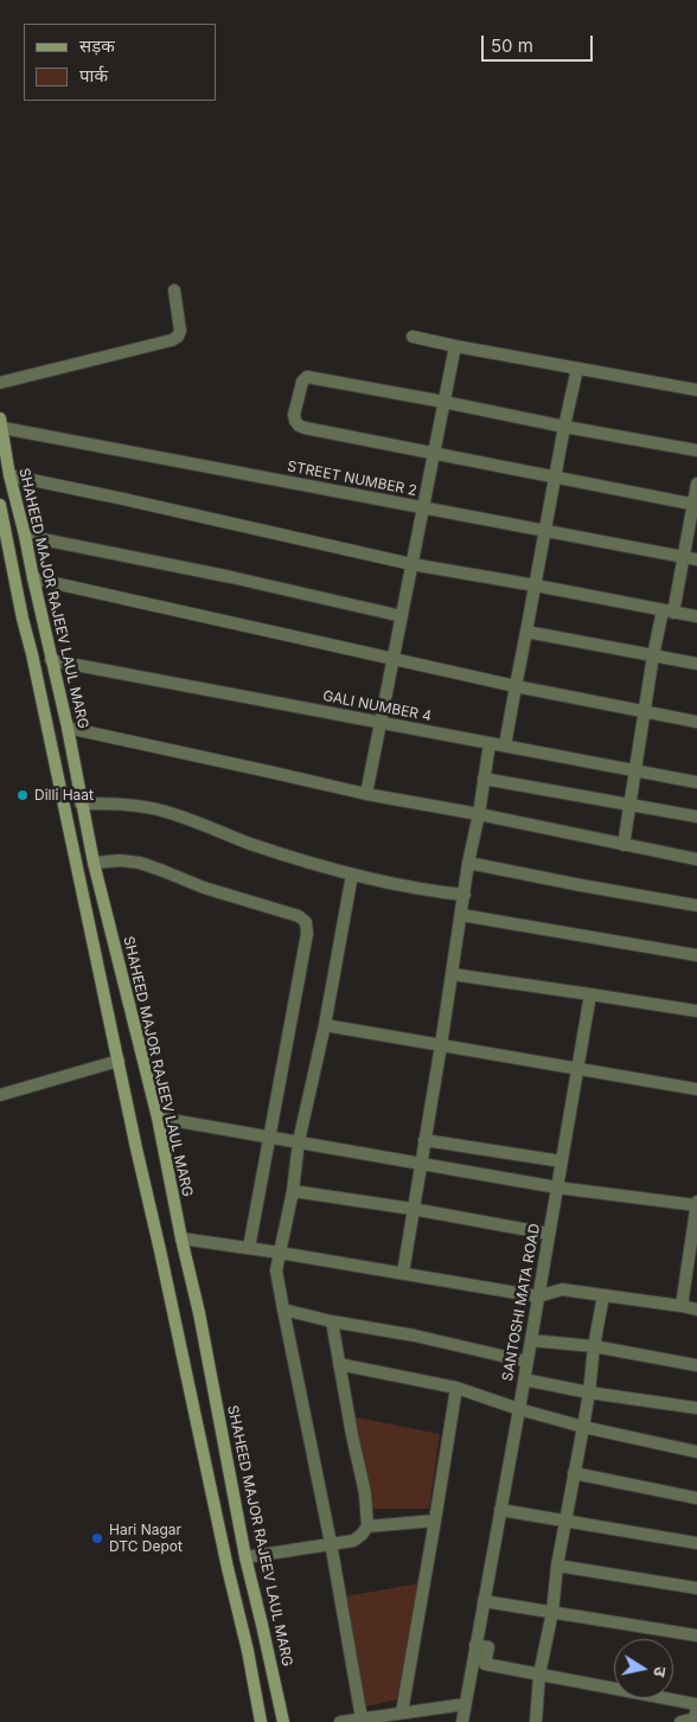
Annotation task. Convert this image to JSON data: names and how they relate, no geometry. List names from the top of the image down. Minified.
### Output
{"streets":{"street":["STREET NUMBER 2","SHAHEED MAJOR RAJEEV LAUL MARG","GALI NUMBER 4","SANTOSHI MATA ROAD"]},"crossings":[["STREET NUMBER 2","SHAHEED MAJOR RAJEEV LAUL MARG"],["SHAHEED MAJOR RAJEEV LAUL MARG","GALI NUMBER 4"]],"places":["Dilli Haat","Hari Nagar DTC Depot"],"legend":["सड़क","पार्क"],"scale_bar":"50 m","north":"right"}
